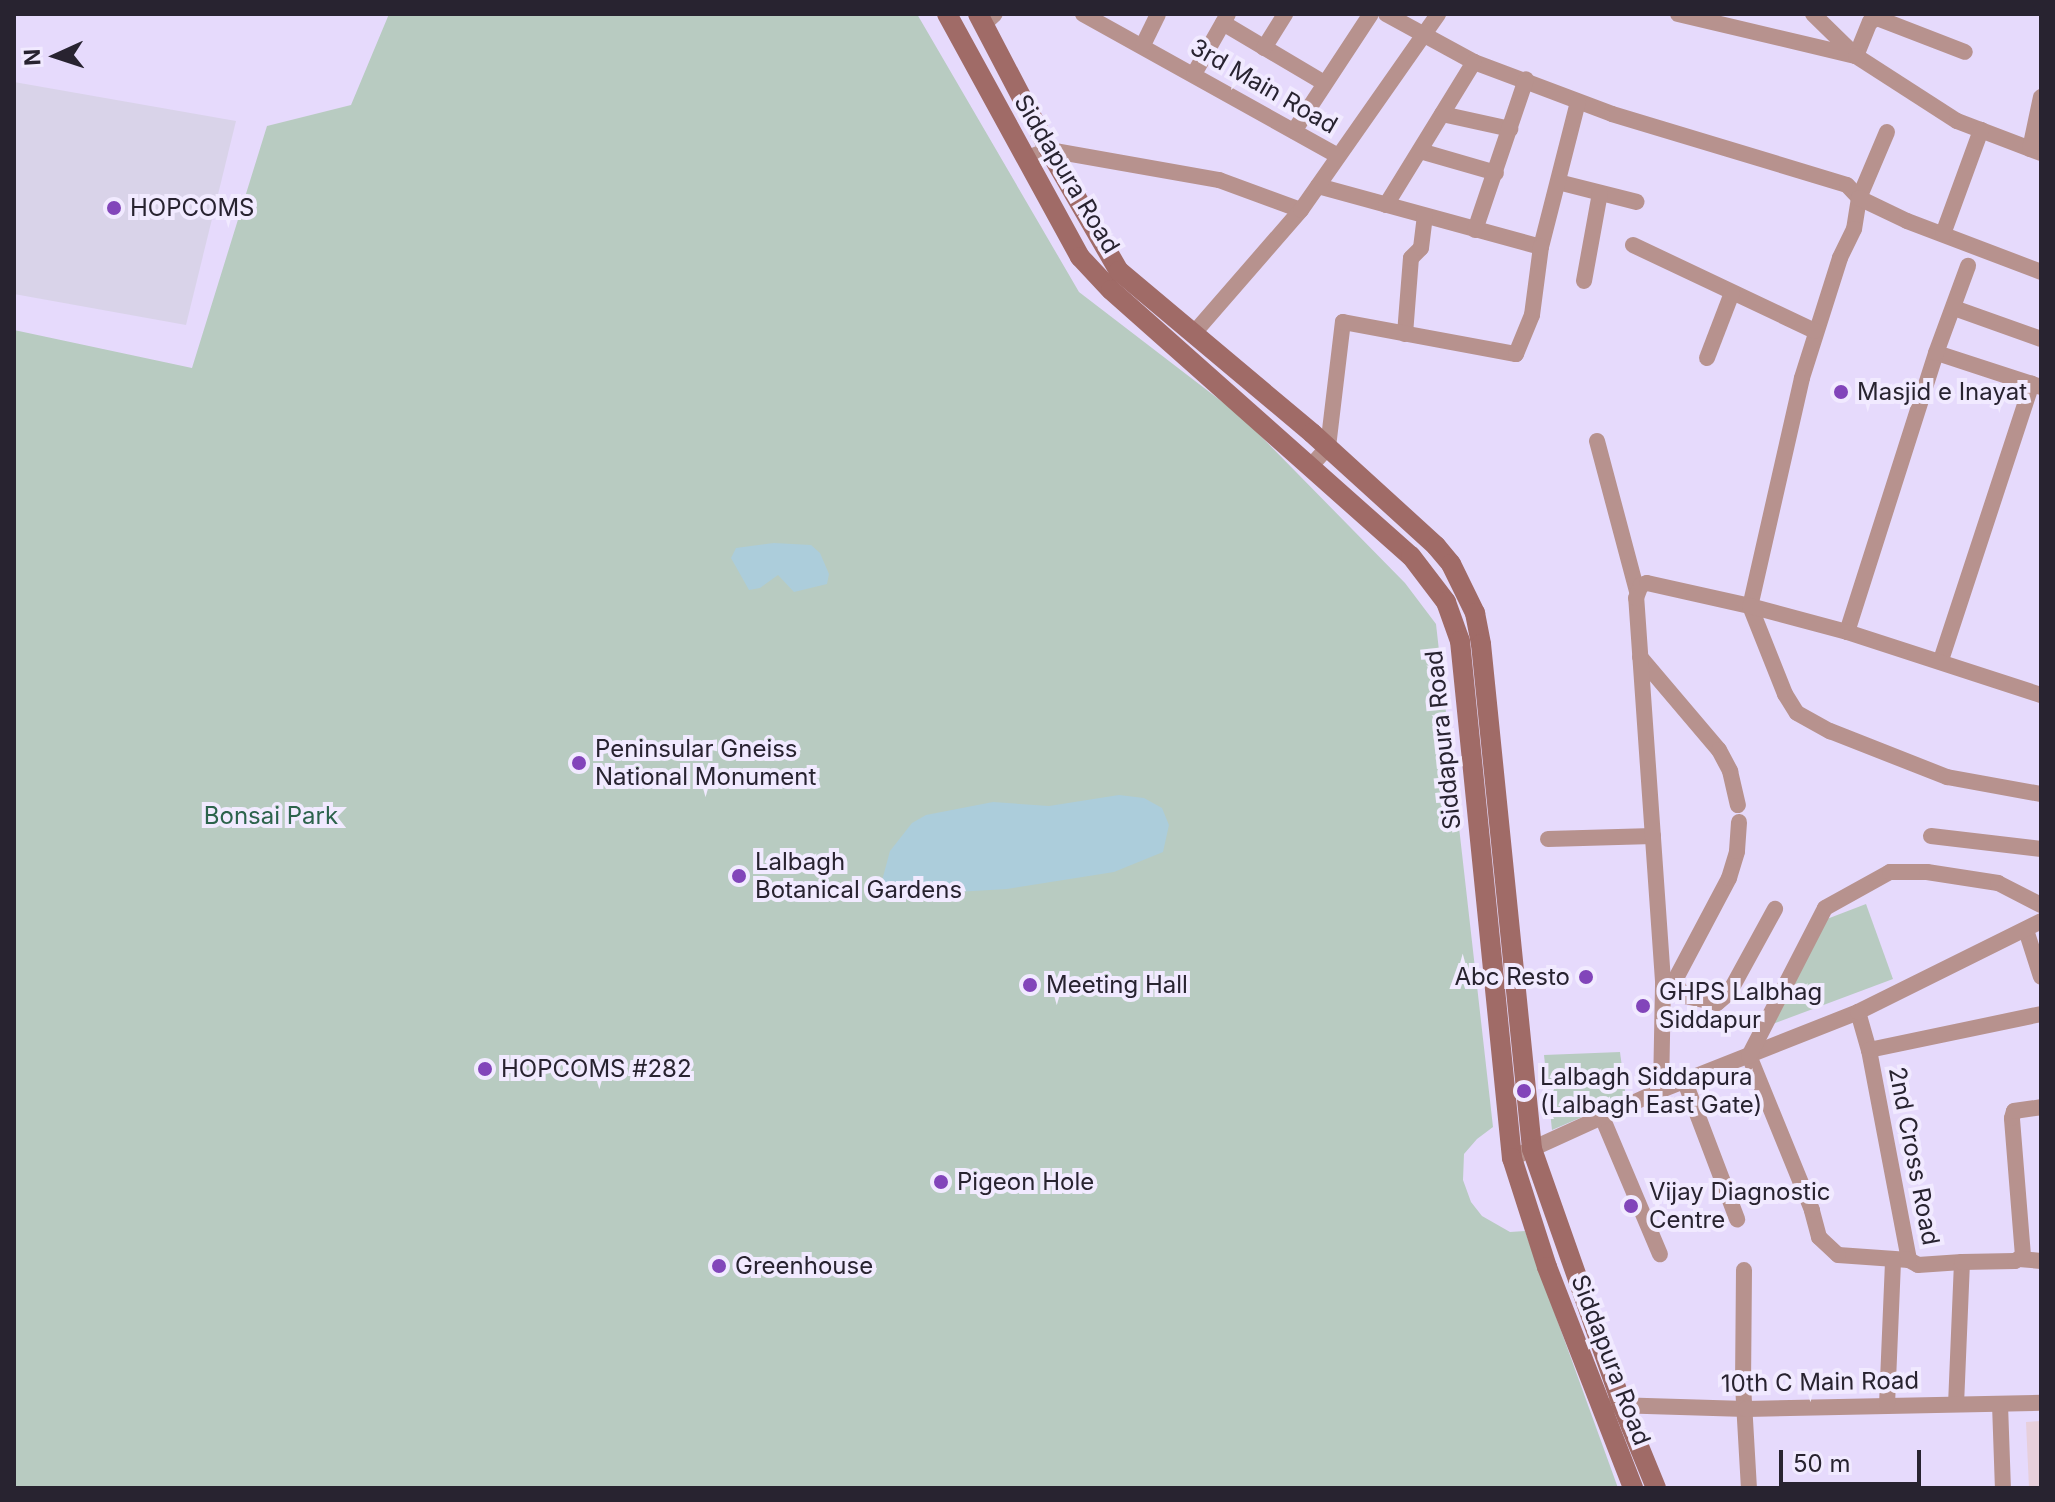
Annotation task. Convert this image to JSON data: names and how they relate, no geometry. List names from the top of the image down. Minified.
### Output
{"streets":{"main road":["Siddapura Road"],"street":["3rd Main Road","2nd Cross Road","10th C Main Road"]},"crossings":[["Siddapura Road","10th C Main Road"],["2nd Cross Road","10th C Main Road"]],"parks":["Bonsai Park"],"places":["HOPCOMS","Masjid e Inayat","Peninsular Gneiss National Monument","Lalbagh Botanical Gardens","Abc Resto","Meeting Hall","GHPS Lalbhag Siddapur","HOPCOMS #282","Lalbagh Siddapura (Lalbagh East Gate)","Pigeon Hole","Vijay Diagnostic Centre","Greenhouse"],"scale_bar":"50 m","north":"left"}
